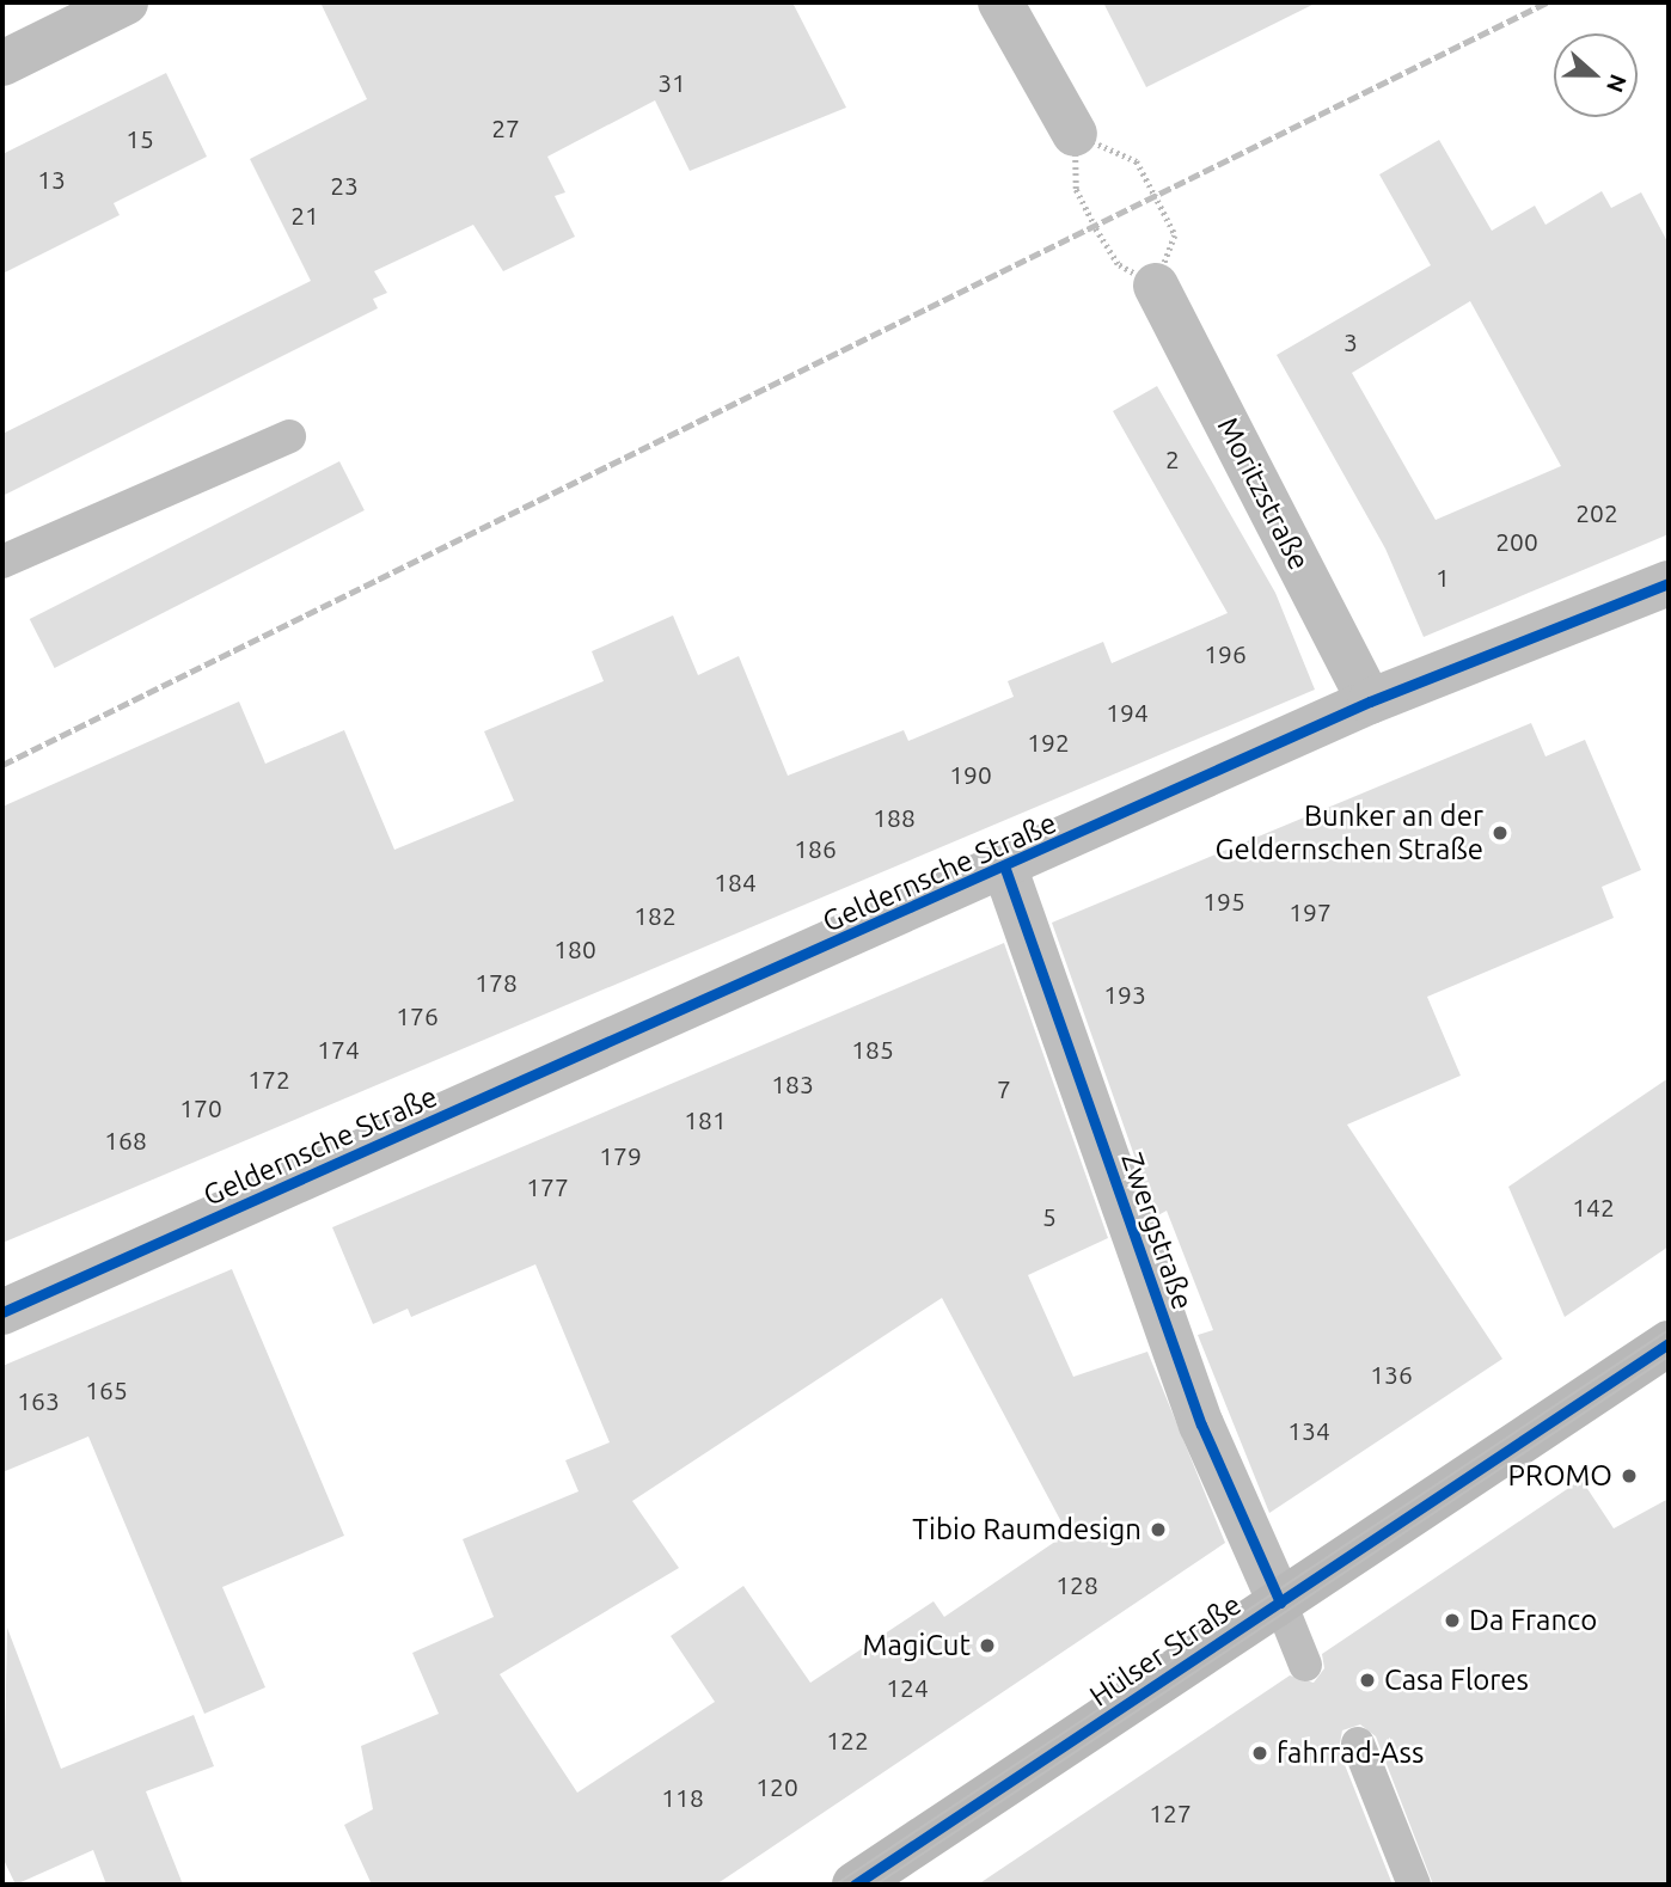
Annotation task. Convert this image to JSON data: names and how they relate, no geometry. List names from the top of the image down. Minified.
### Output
{"streets":{"street":["Moritzstraße","Geldernsche Straße","Zwergstraße","Hülser Straße"]},"crossings":[["Moritzstraße","Geldernsche Straße"],["Geldernsche Straße","Zwergstraße"],["Zwergstraße","Hülser Straße"]],"places":["Bunker an der Geldernschen Straße","PROMO","Tibio Raumdesign","Da Franco","MagiCut","Casa Flores","fahrrad-Ass"],"house_numbers":["31","27","15","13","23","21","3","2","202","200","1","196","194","192","190","188","186","184","195","197","182","180","178","193","176","174","185","172","183","7","170","181","168","179","177","142","5","136","165","163","134","128","124","122","120","118","127"],"north":"right"}
